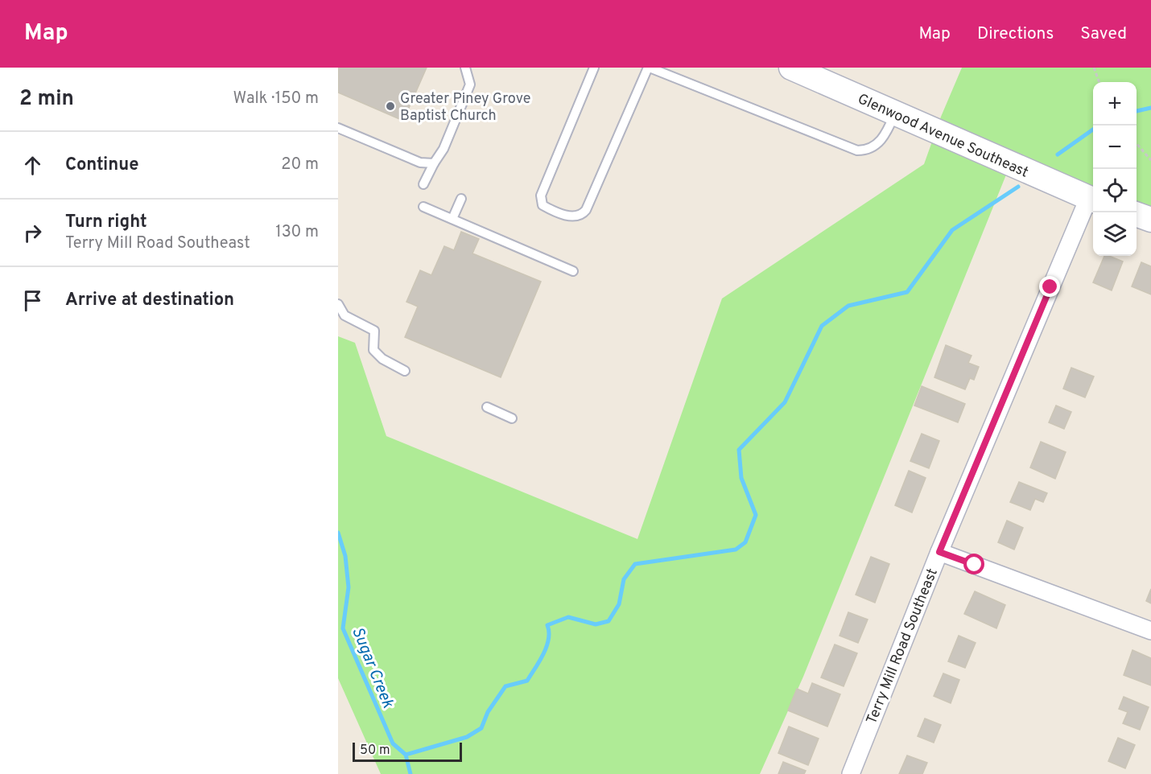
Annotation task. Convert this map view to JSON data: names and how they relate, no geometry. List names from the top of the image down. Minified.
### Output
{"streets":{"main road":["Glenwood Avenue Southeast"],"street":["Terry Mill Road Southeast"]},"crossings":[["Glenwood Avenue Southeast","Terry Mill Road Southeast"]],"water":["Sugar Creek"],"places":["Greater Piney Grove Baptist Church"],"scale_bar":"50 m","page":{"header":"Map","nav":["Map","Directions","Saved"],"heading":["2 min","Walk · 150 m"],"map_buttons":["+","−"],"list":[["Continue","20 m"],["Turn right","Terry Mill Road Southeast","130 m"],"Arrive at destination"],"scale":"50 m"}}
